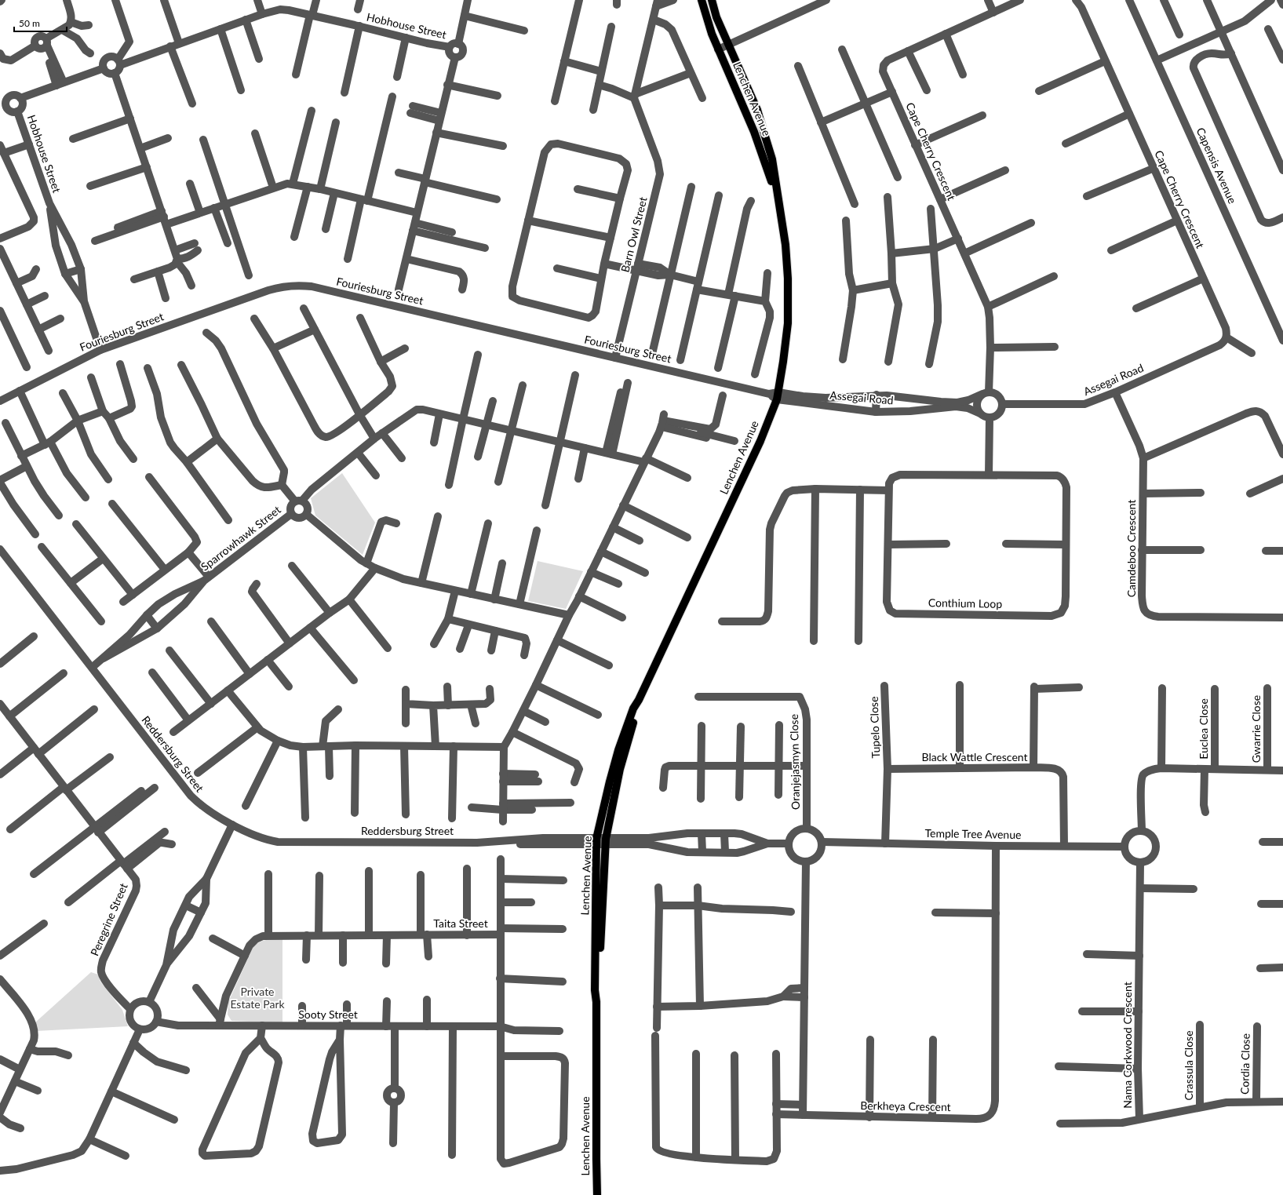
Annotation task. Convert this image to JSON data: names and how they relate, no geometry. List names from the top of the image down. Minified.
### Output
{"streets":{"main road":["Lenchen Avenue"],"street":["Hobhouse Street","Cape Cherry Crescent","Capensis Avenue","Barn Owl Street","Fouriesburg Street","Assegai Road","Sparrowhawk Street","Camdeboo Crescent","Conthium Loop","Tupelo Close","Euclea Close","Gwarrie Close","Reddersburg Street","Black Wattle Crescent","Oranjejasmyn Close","Temple Tree Avenue","Peregrine Street","Taita Street","Sooty Street","Nama Corkwood Crescent","Cordia Close","Crassula Close","Berkheya Crescent"]},"crossings":[["Hobhouse Street","Fouriesburg Street"],["Lenchen Avenue","Fouriesburg Street"],["Lenchen Avenue","Assegai Road"],["Lenchen Avenue","Reddersburg Street"],["Cape Cherry Crescent","Assegai Road"],["Barn Owl Street","Fouriesburg Street"],["Fouriesburg Street","Assegai Road"],["Assegai Road","Camdeboo Crescent"],["Sparrowhawk Street","Reddersburg Street"],["Tupelo Close","Black Wattle Crescent"],["Black Wattle Crescent","Temple Tree Avenue"],["Oranjejasmyn Close","Temple Tree Avenue"],["Temple Tree Avenue","Nama Corkwood Crescent"],["Temple Tree Avenue","Berkheya Crescent"],["Peregrine Street","Sooty Street"],["Taita Street","Sooty Street"],["Nama Corkwood Crescent","Cordia Close"],["Nama Corkwood Crescent","Crassula Close"]],"parks":["Private Estate Park"],"scale_bar":"50 m"}
